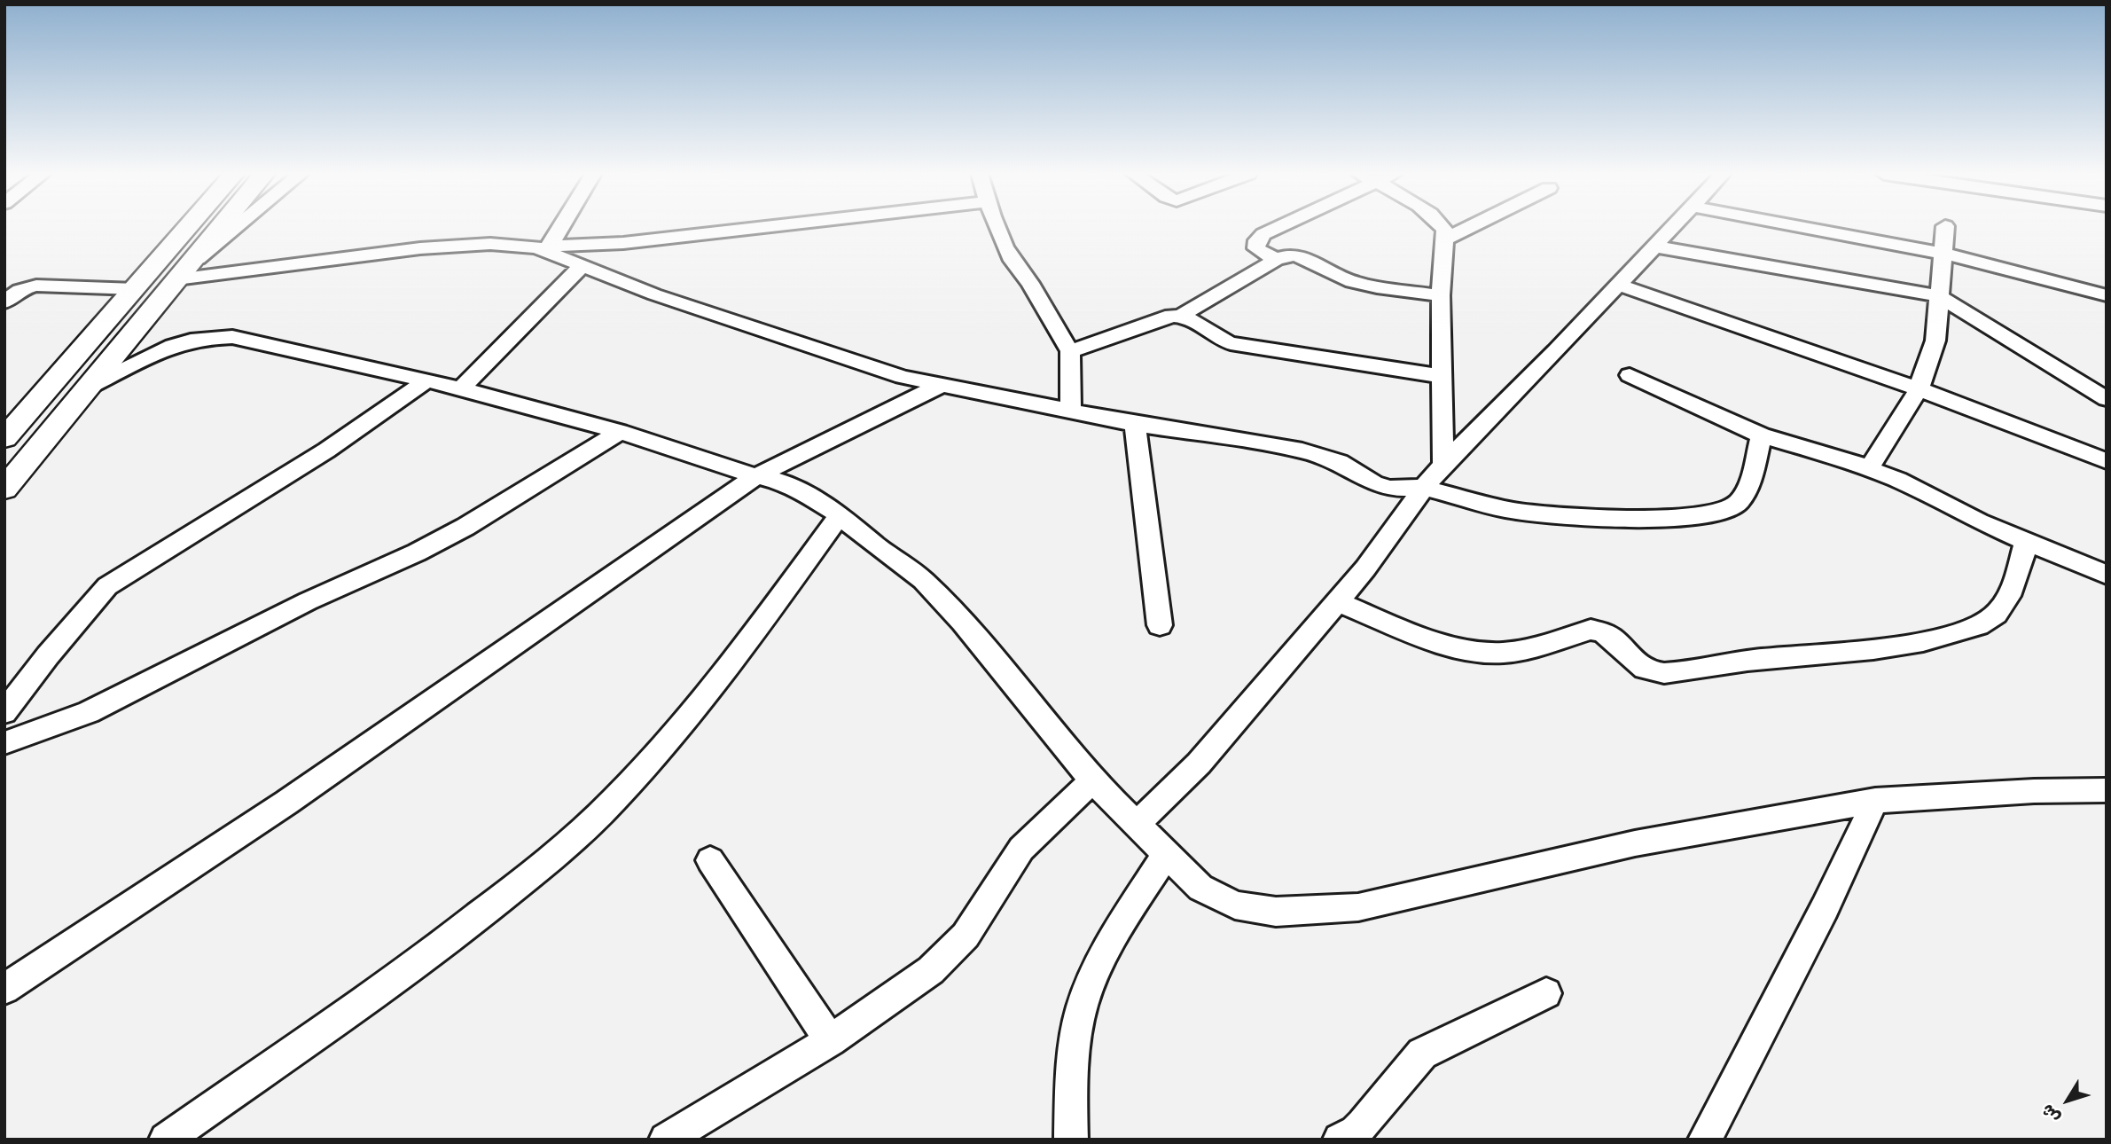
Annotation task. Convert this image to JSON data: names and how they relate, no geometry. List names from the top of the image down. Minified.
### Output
{"north":"bottom left"}
